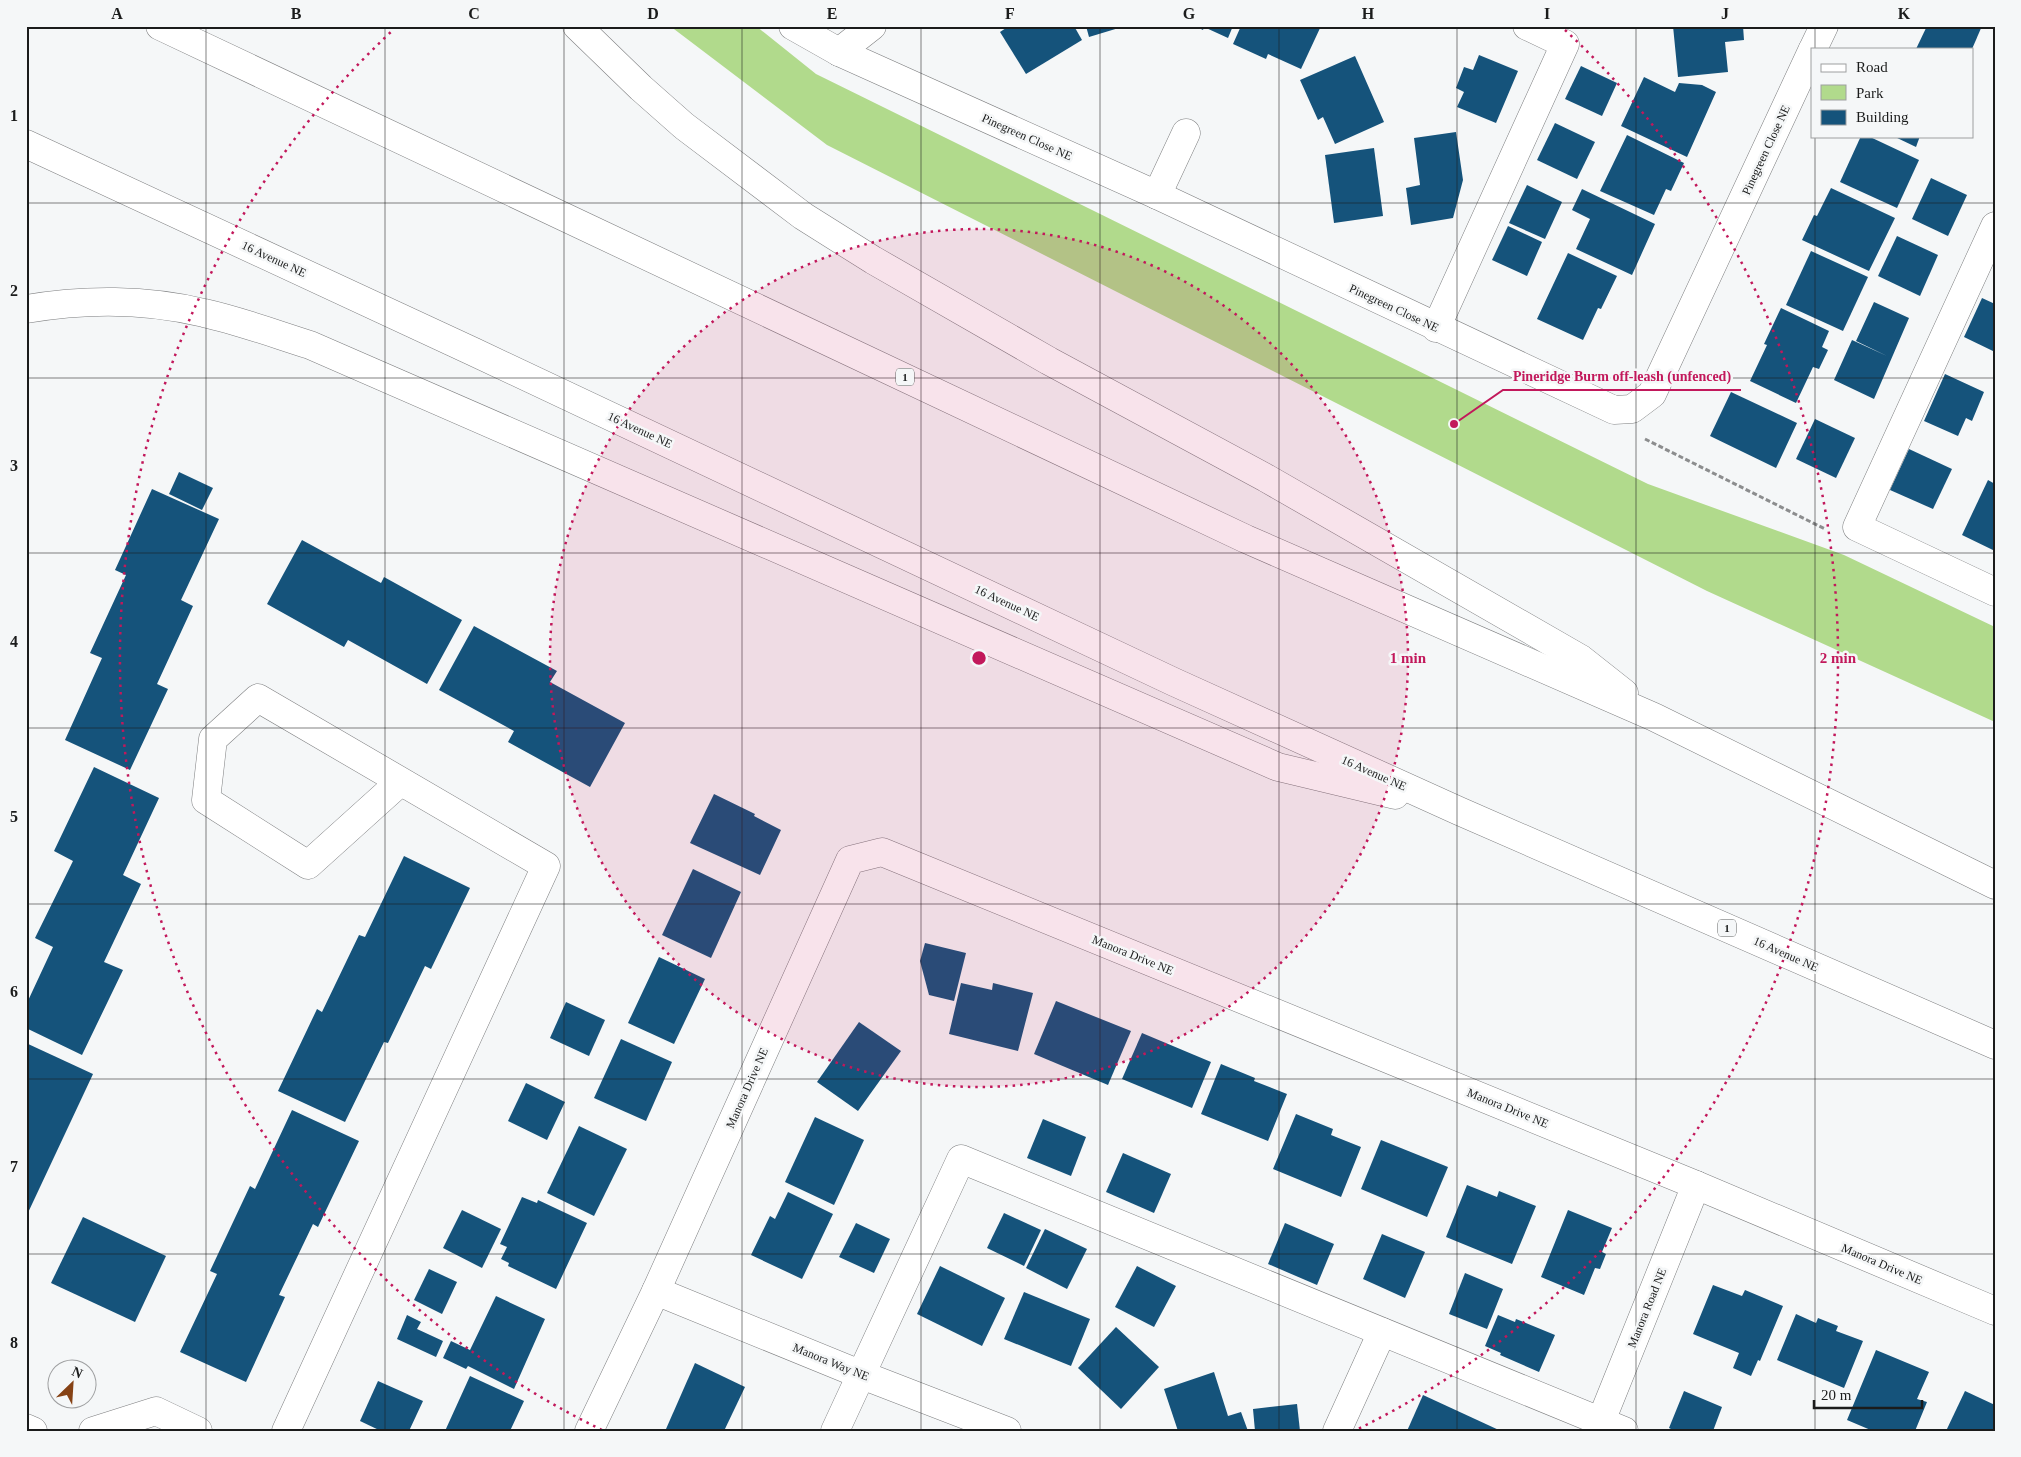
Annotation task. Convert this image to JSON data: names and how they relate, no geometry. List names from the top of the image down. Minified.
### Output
{"streets":{"main road":["Pinegreen Close NE","16 Avenue NE","1","Manora Drive NE","Manora Road NE","Manora Way NE"]},"crossings":[["Manora Drive NE","Manora Road NE"],["Manora Drive NE","Manora Way NE"]],"places":["Pineridge Burm off-leash (unfenced)"],"legend":["Road","Park","Building"],"scale_bar":"20 m","north":"top right","grid":{"columns":["A","B","C","D","E","F","G","H","I","J","K"],"rows":["1","2","3","4","5","6","7","8"]},"rings":["1 min","2 min"]}
